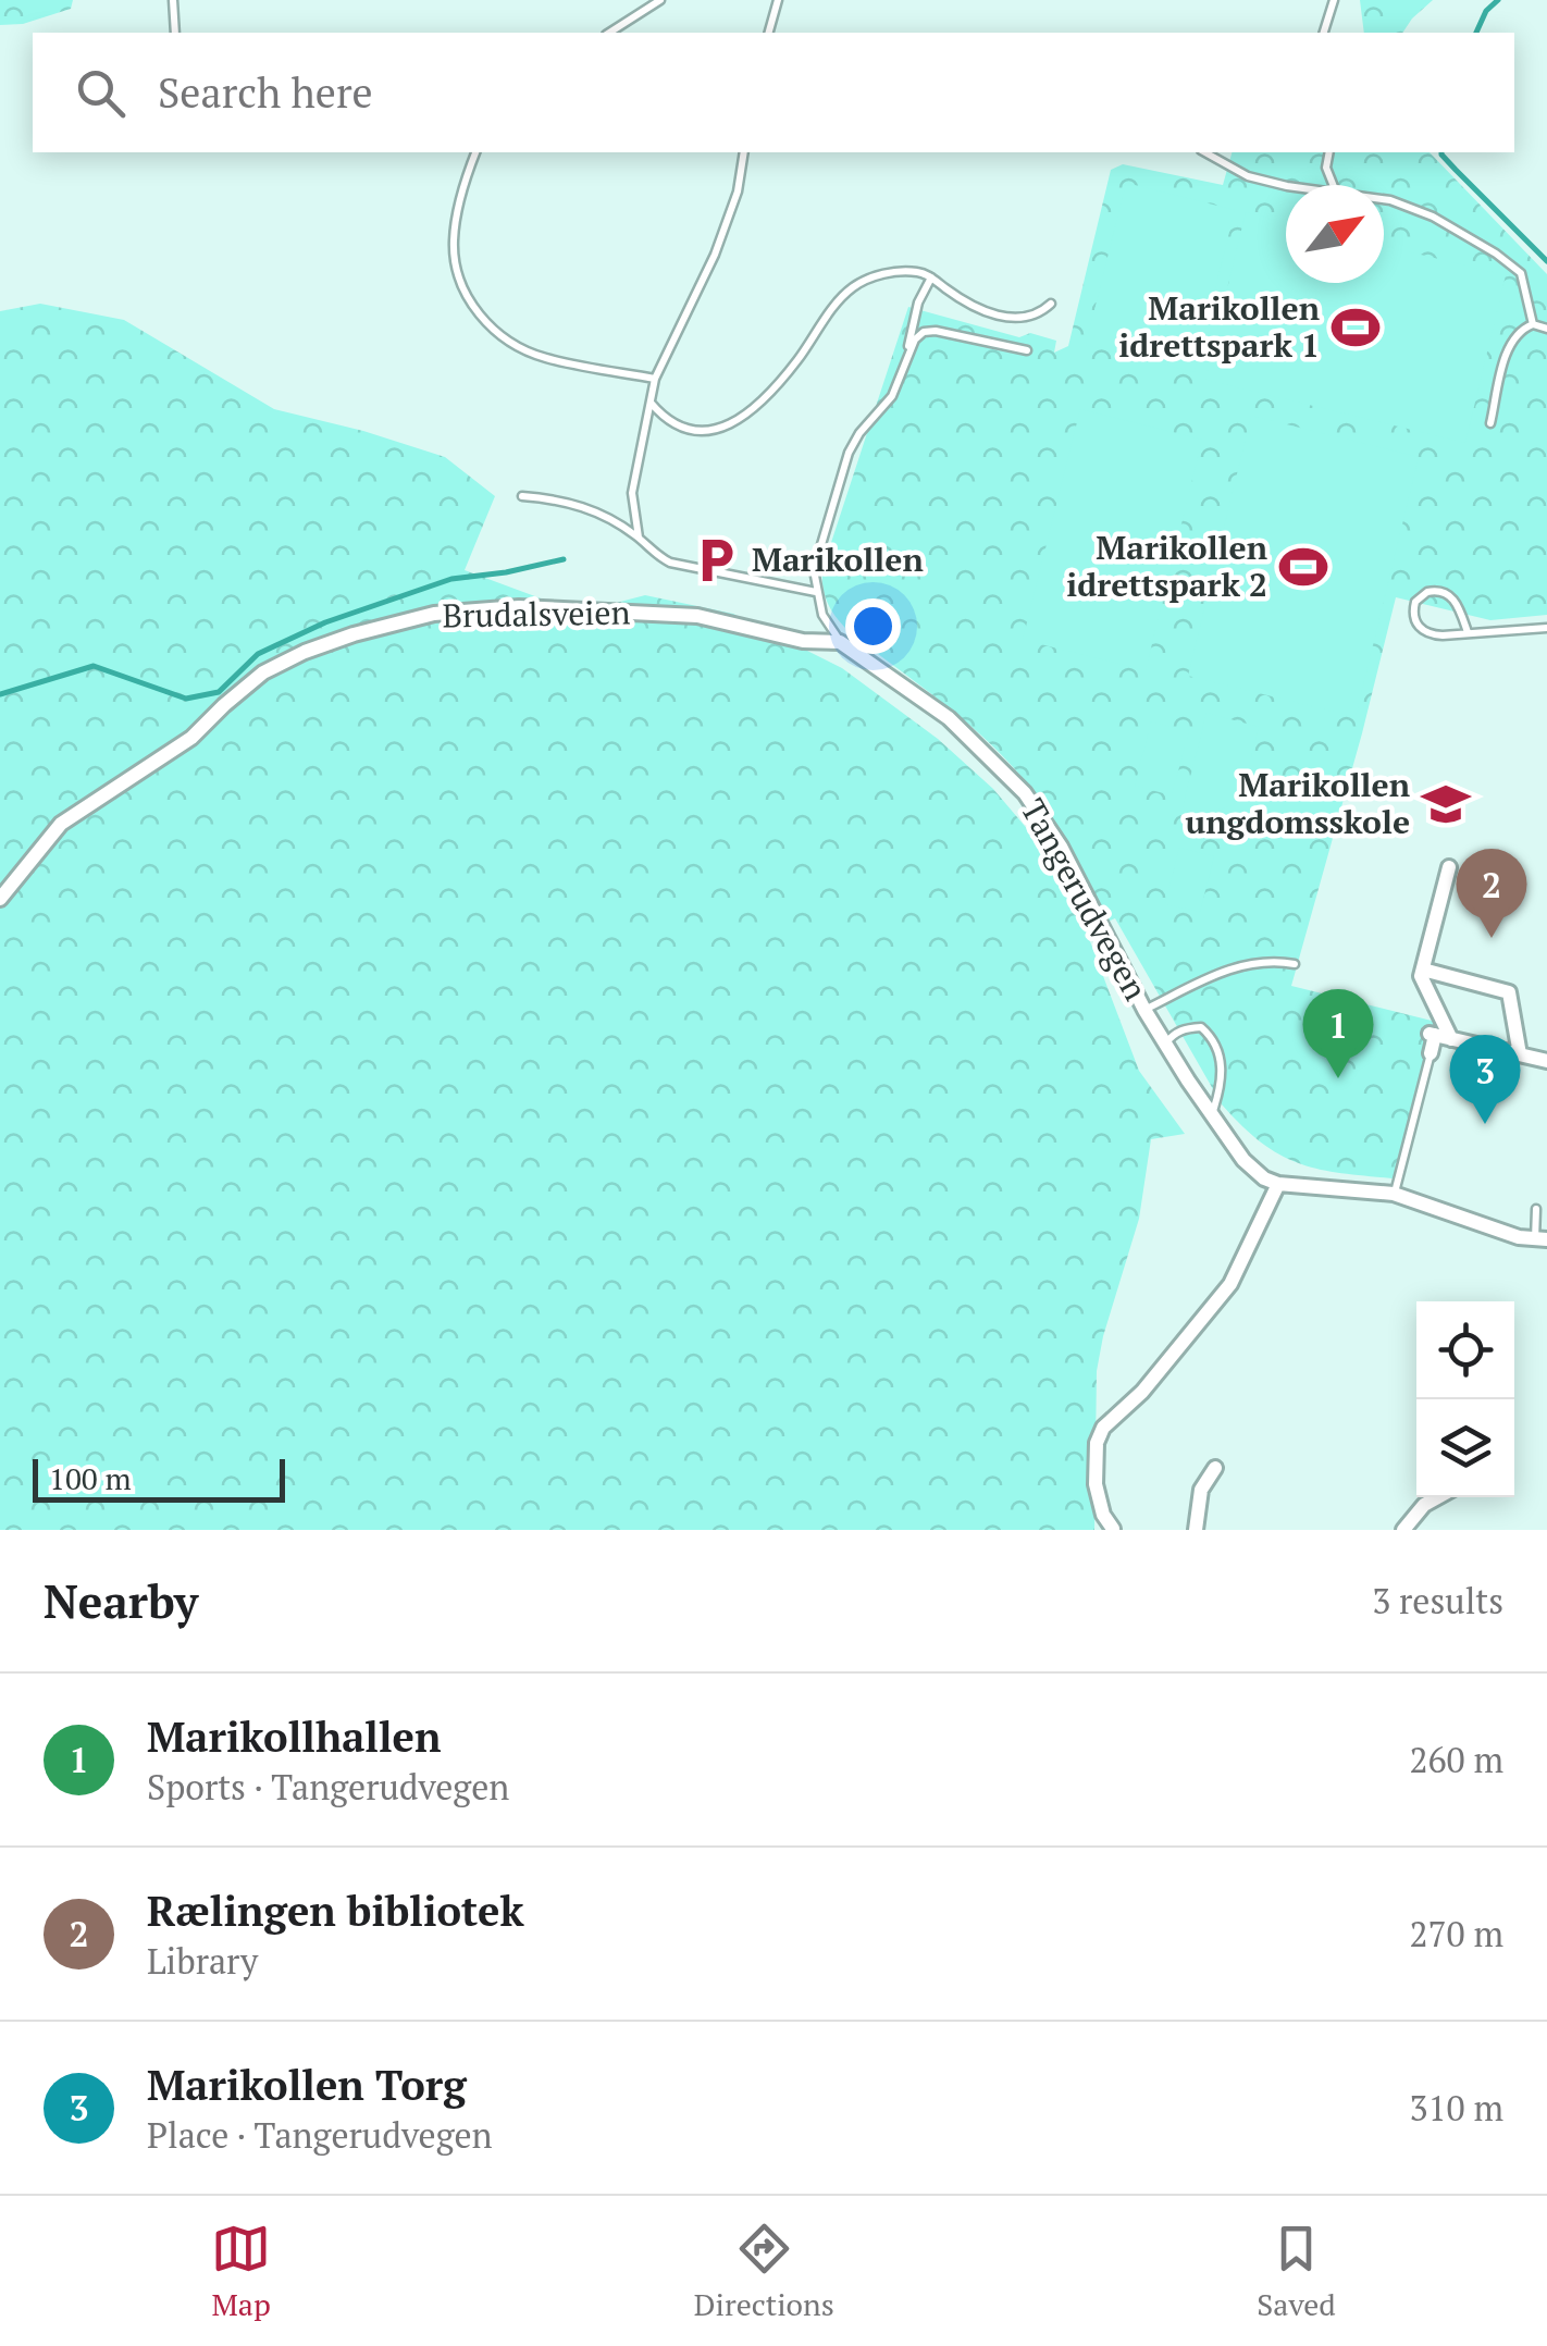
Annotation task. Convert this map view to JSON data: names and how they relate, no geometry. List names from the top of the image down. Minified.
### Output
{"streets":{"street":["Brudalsveien","Tangerudvegen"]},"crossings":[["Brudalsveien","Tangerudvegen"]],"places":{"sports":["Marikollen idrettspark 1","Marikollen idrettspark 2"],"parking":["Marikollen"],"school or university":["Marikollen ungdomsskole"]},"scale_bar":"100 m","north":"top right","page":{"search":"Search here","pins":["2","1","3"],"scale":"100 m","heading":["Nearby","3 results"],"list":[{"mark":"1","name":"Marikollhallen","note":"Sports · Tangerudvegen","value":"260 m"},{"mark":"2","name":"Rælingen bibliotek","note":"Library","value":"270 m"},{"mark":"3","name":"Marikollen Torg","note":"Place · Tangerudvegen","value":"310 m"}],"nav":["Map","Directions","Saved"]}}
